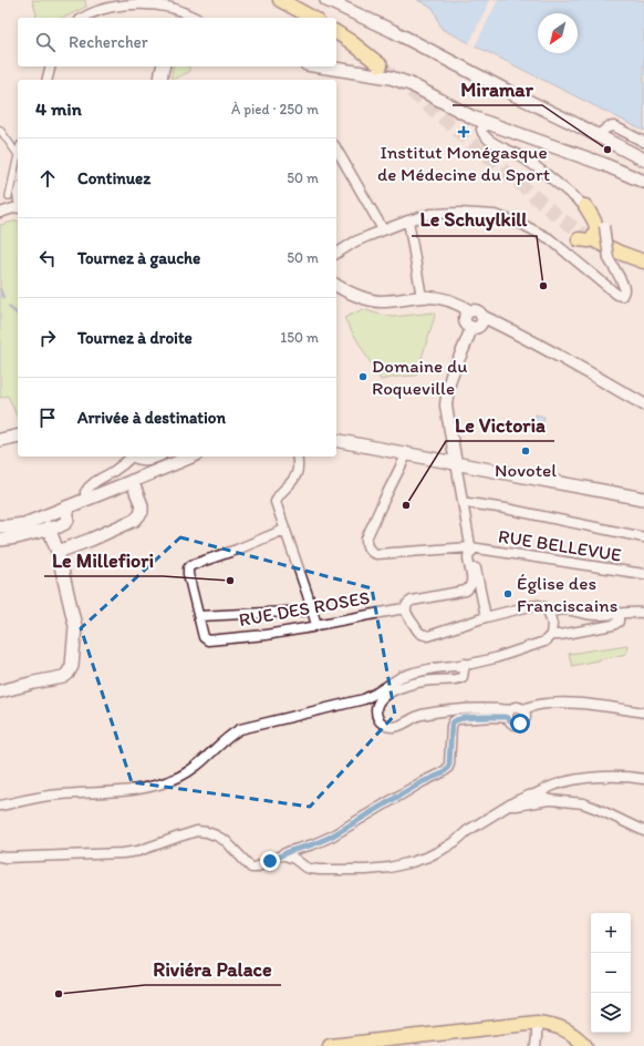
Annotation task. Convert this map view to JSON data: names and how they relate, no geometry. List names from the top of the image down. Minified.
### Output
{"streets":{"street":["RUE BELLEVUE","RUE DES ROSES"]},"crossings":[["RUE BELLEVUE","RUE DES ROSES"]],"places":{"health":["Institut Monégasque de Médecine du Sport"],"other":["Miramar","Le Schuylkill","Domaine du Roqueville","Novotel","Le Victoria","Le Millefiori","Église des Franciscains","Riviéra Palace"]},"north":"bottom left","page":{"search":"Rechercher","heading":["4 min","À pied · 250 m"],"list":[["Continuez","50 m"],["Tournez à gauche","50 m"],["Tournez à droite","150 m"],"Arrivée à destination"],"map_buttons":["+","−"]}}
